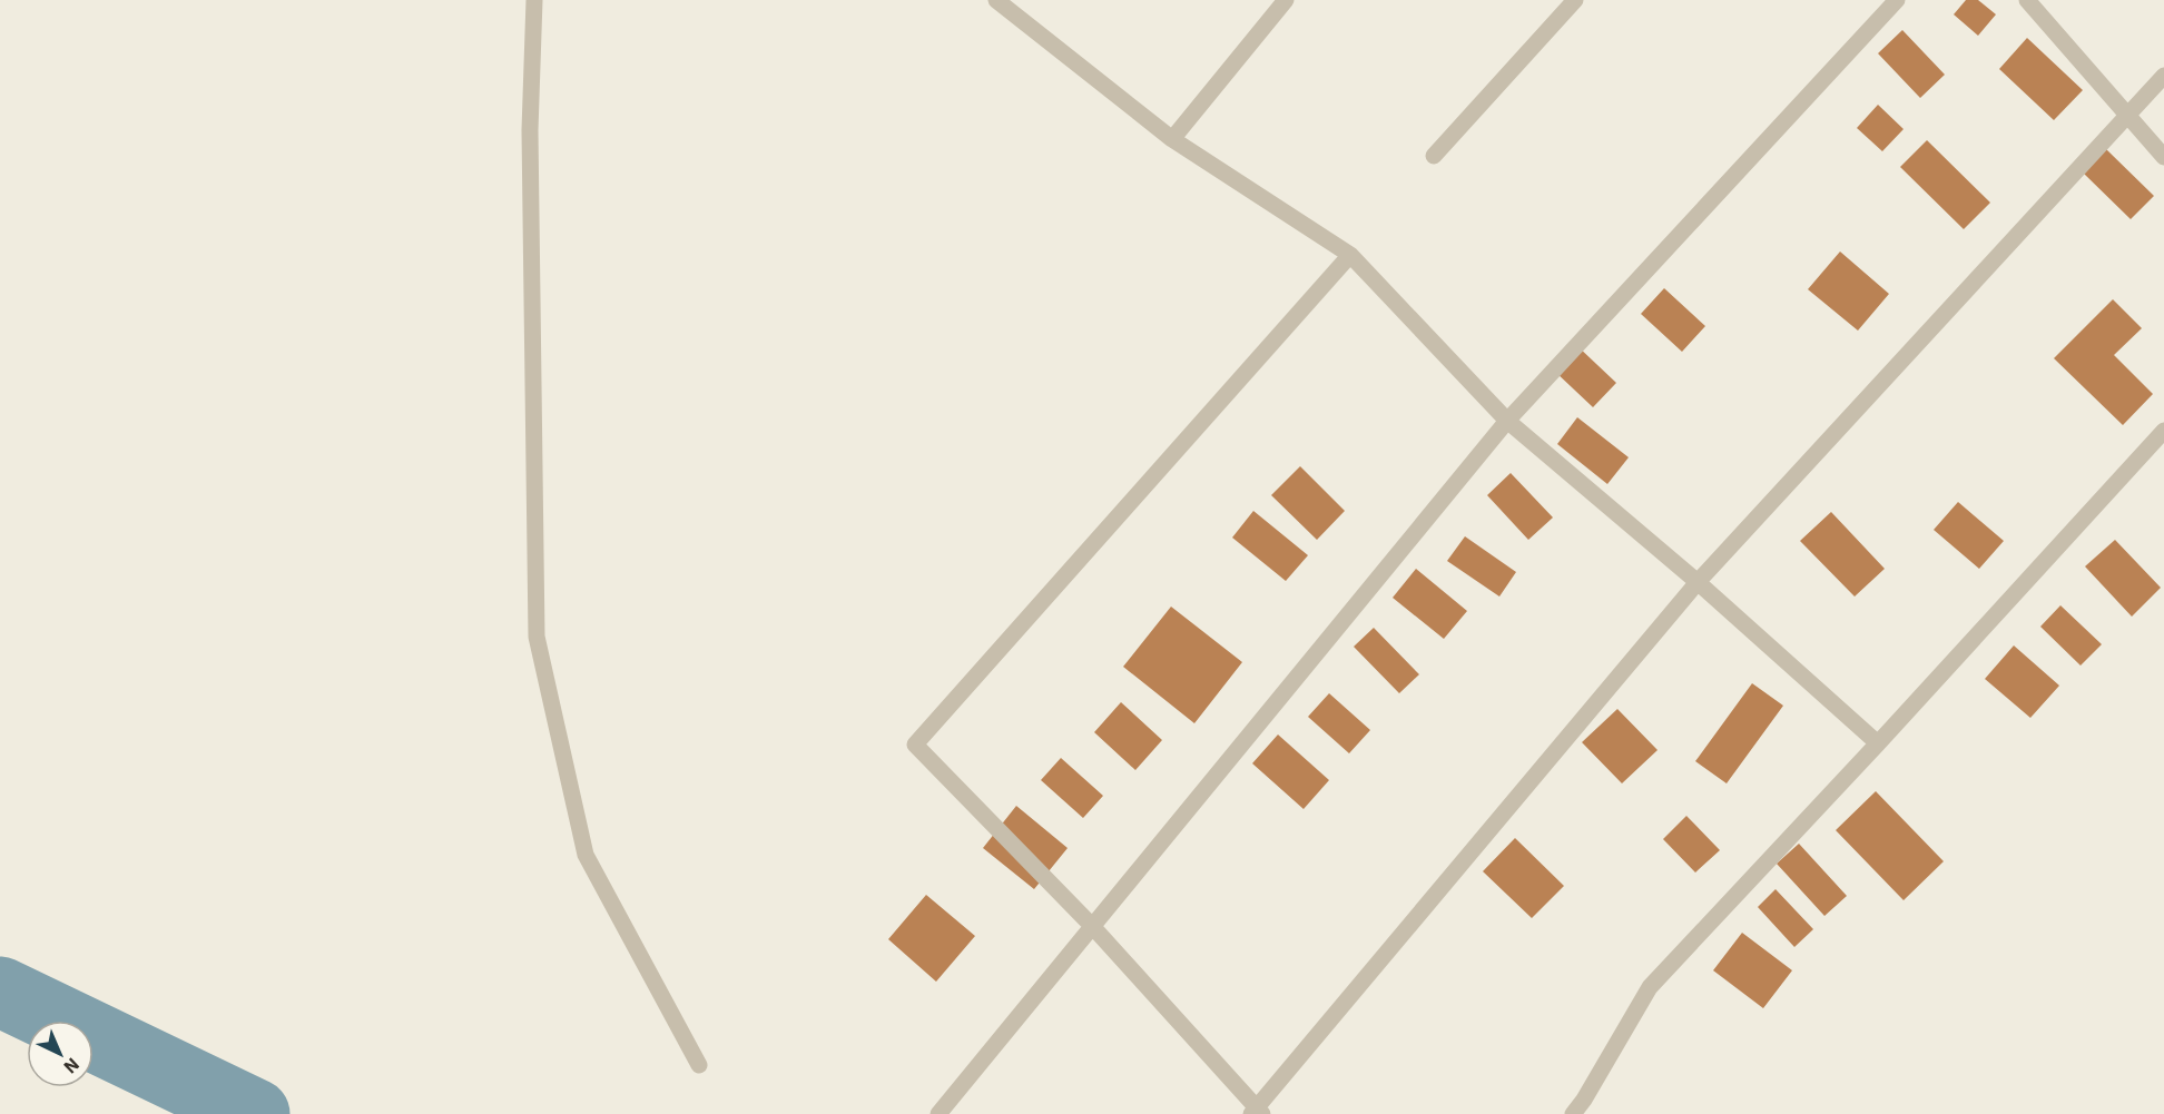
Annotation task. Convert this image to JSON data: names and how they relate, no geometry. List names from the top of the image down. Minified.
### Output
{"north":"bottom right"}
